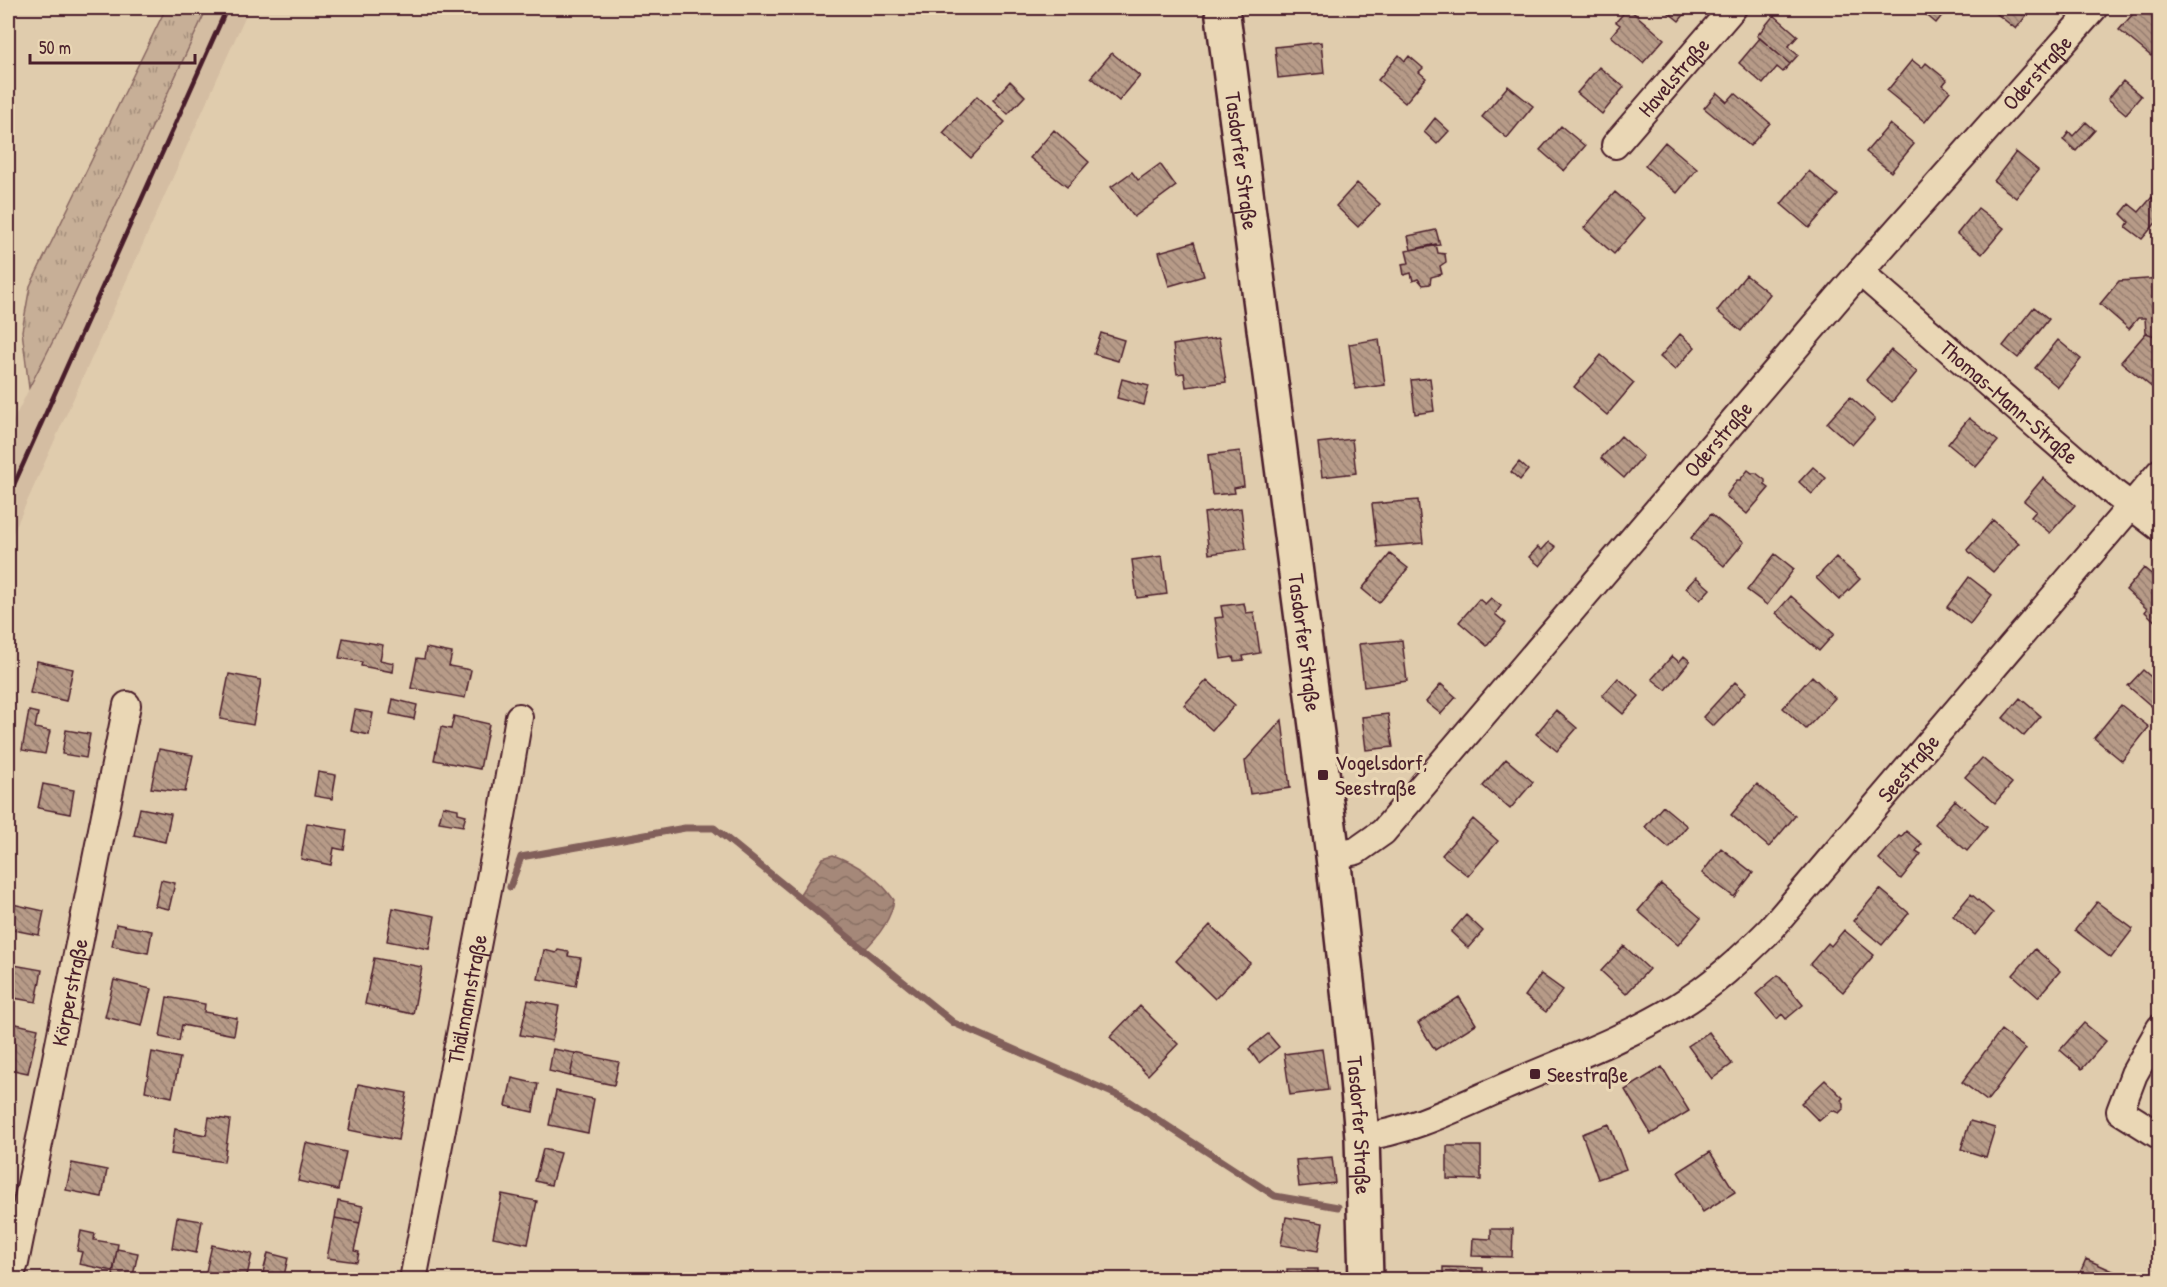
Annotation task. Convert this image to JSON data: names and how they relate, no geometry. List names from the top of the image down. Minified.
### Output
{"streets":{"main road":["Tasdorfer Straße"],"street":["Oderstraße","Havelstraße","Thomas-Mann-Straße","Seestraße","Körperstraße","Thälmannstraße"]},"crossings":[["Oderstraße","Tasdorfer Straße"],["Oderstraße","Thomas-Mann-Straße"],["Tasdorfer Straße","Seestraße"],["Thomas-Mann-Straße","Seestraße"]],"places":{"transit":["Vogelsdorf, Seestraße","Seestraße"]},"scale_bar":"50 m"}
